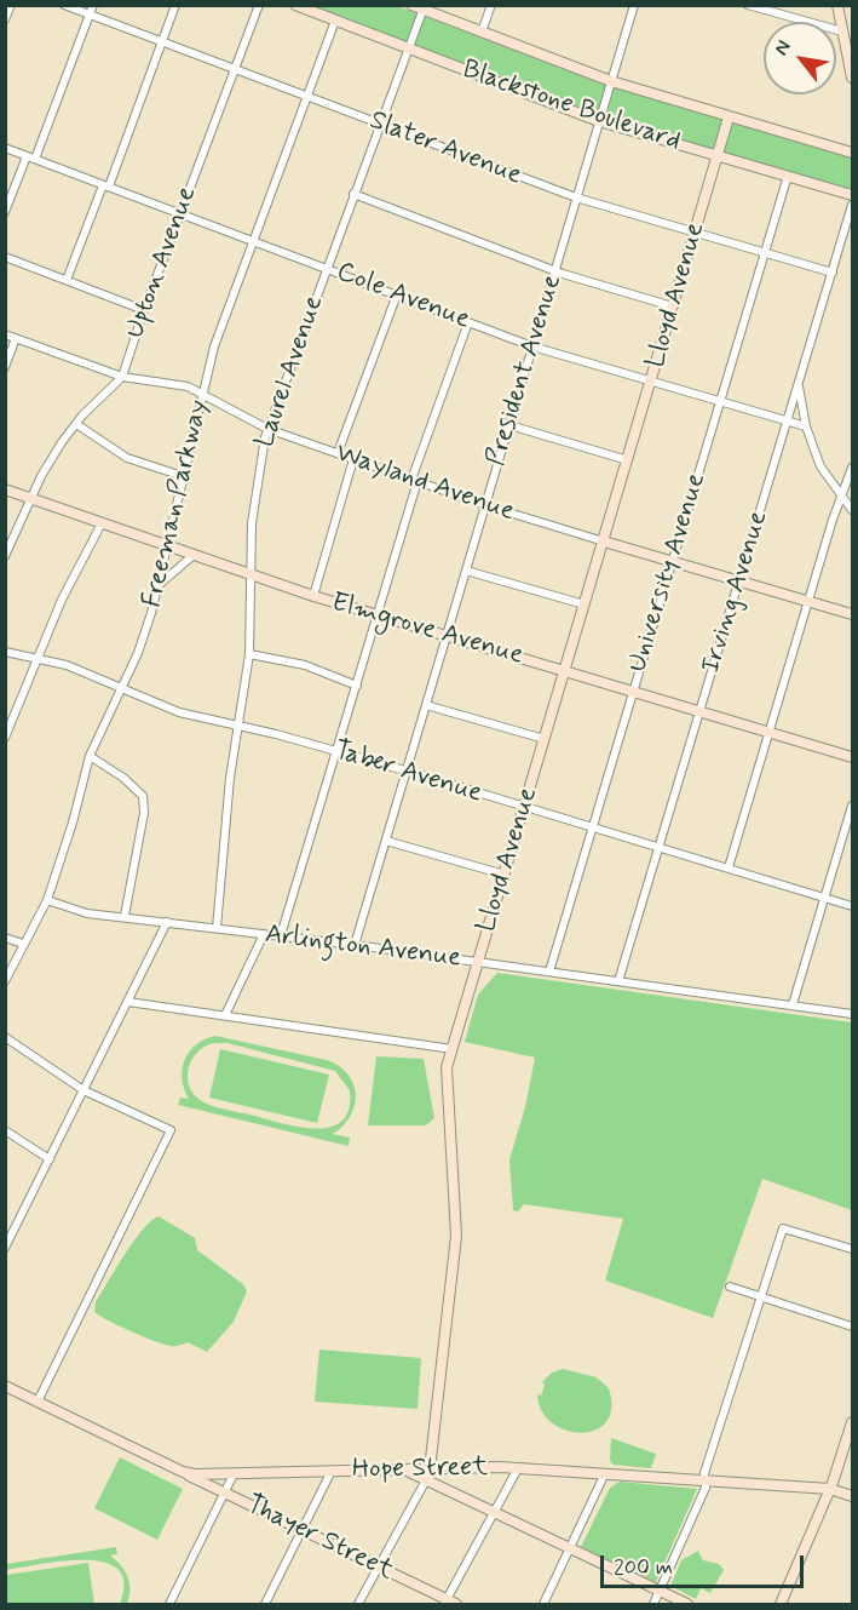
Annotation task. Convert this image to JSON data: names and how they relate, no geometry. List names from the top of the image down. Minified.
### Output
{"streets":{"street":["Blackstone Boulevard","Slater Avenue","Upton Avenue","Lloyd Avenue","Cole Avenue","President Avenue","Laurel Avenue","Wayland Avenue","Freeman Parkway","University Avenue","Irving Avenue","Elmgrove Avenue","Taber Avenue","Arlington Avenue","Hope Street","Thayer Street"]},"crossings":[["Blackstone Boulevard","Lloyd Avenue"],["Blackstone Boulevard","President Avenue"],["Blackstone Boulevard","Laurel Avenue"],["Blackstone Boulevard","Freeman Parkway"],["Blackstone Boulevard","University Avenue"],["Slater Avenue","Upton Avenue"],["Slater Avenue","Lloyd Avenue"],["Slater Avenue","President Avenue"],["Slater Avenue","Laurel Avenue"],["Slater Avenue","Freeman Parkway"],["Slater Avenue","University Avenue"],["Slater Avenue","Irving Avenue"],["Upton Avenue","Cole Avenue"],["Upton Avenue","Wayland Avenue"],["Upton Avenue","Elmgrove Avenue"],["Lloyd Avenue","Cole Avenue"],["Lloyd Avenue","Wayland Avenue"],["Lloyd Avenue","Elmgrove Avenue"],["Lloyd Avenue","Taber Avenue"],["Lloyd Avenue","Arlington Avenue"],["Lloyd Avenue","Hope Street"],["Lloyd Avenue","Thayer Street"],["Cole Avenue","President Avenue"],["Cole Avenue","Laurel Avenue"],["Cole Avenue","Freeman Parkway"],["Cole Avenue","University Avenue"],["Cole Avenue","Irving Avenue"],["President Avenue","Wayland Avenue"],["President Avenue","Elmgrove Avenue"],["President Avenue","Taber Avenue"],["President Avenue","Arlington Avenue"],["Laurel Avenue","Wayland Avenue"],["Laurel Avenue","Elmgrove Avenue"],["Laurel Avenue","Taber Avenue"],["Laurel Avenue","Arlington Avenue"],["Wayland Avenue","Freeman Parkway"],["Wayland Avenue","University Avenue"],["Wayland Avenue","Irving Avenue"],["Freeman Parkway","Elmgrove Avenue"],["Freeman Parkway","Taber Avenue"],["Freeman Parkway","Arlington Avenue"],["University Avenue","Elmgrove Avenue"],["University Avenue","Taber Avenue"],["University Avenue","Arlington Avenue"],["Irving Avenue","Elmgrove Avenue"],["Irving Avenue","Taber Avenue"],["Irving Avenue","Arlington Avenue"],["Hope Street","Thayer Street"]],"scale_bar":"200 m","north":"top left"}
